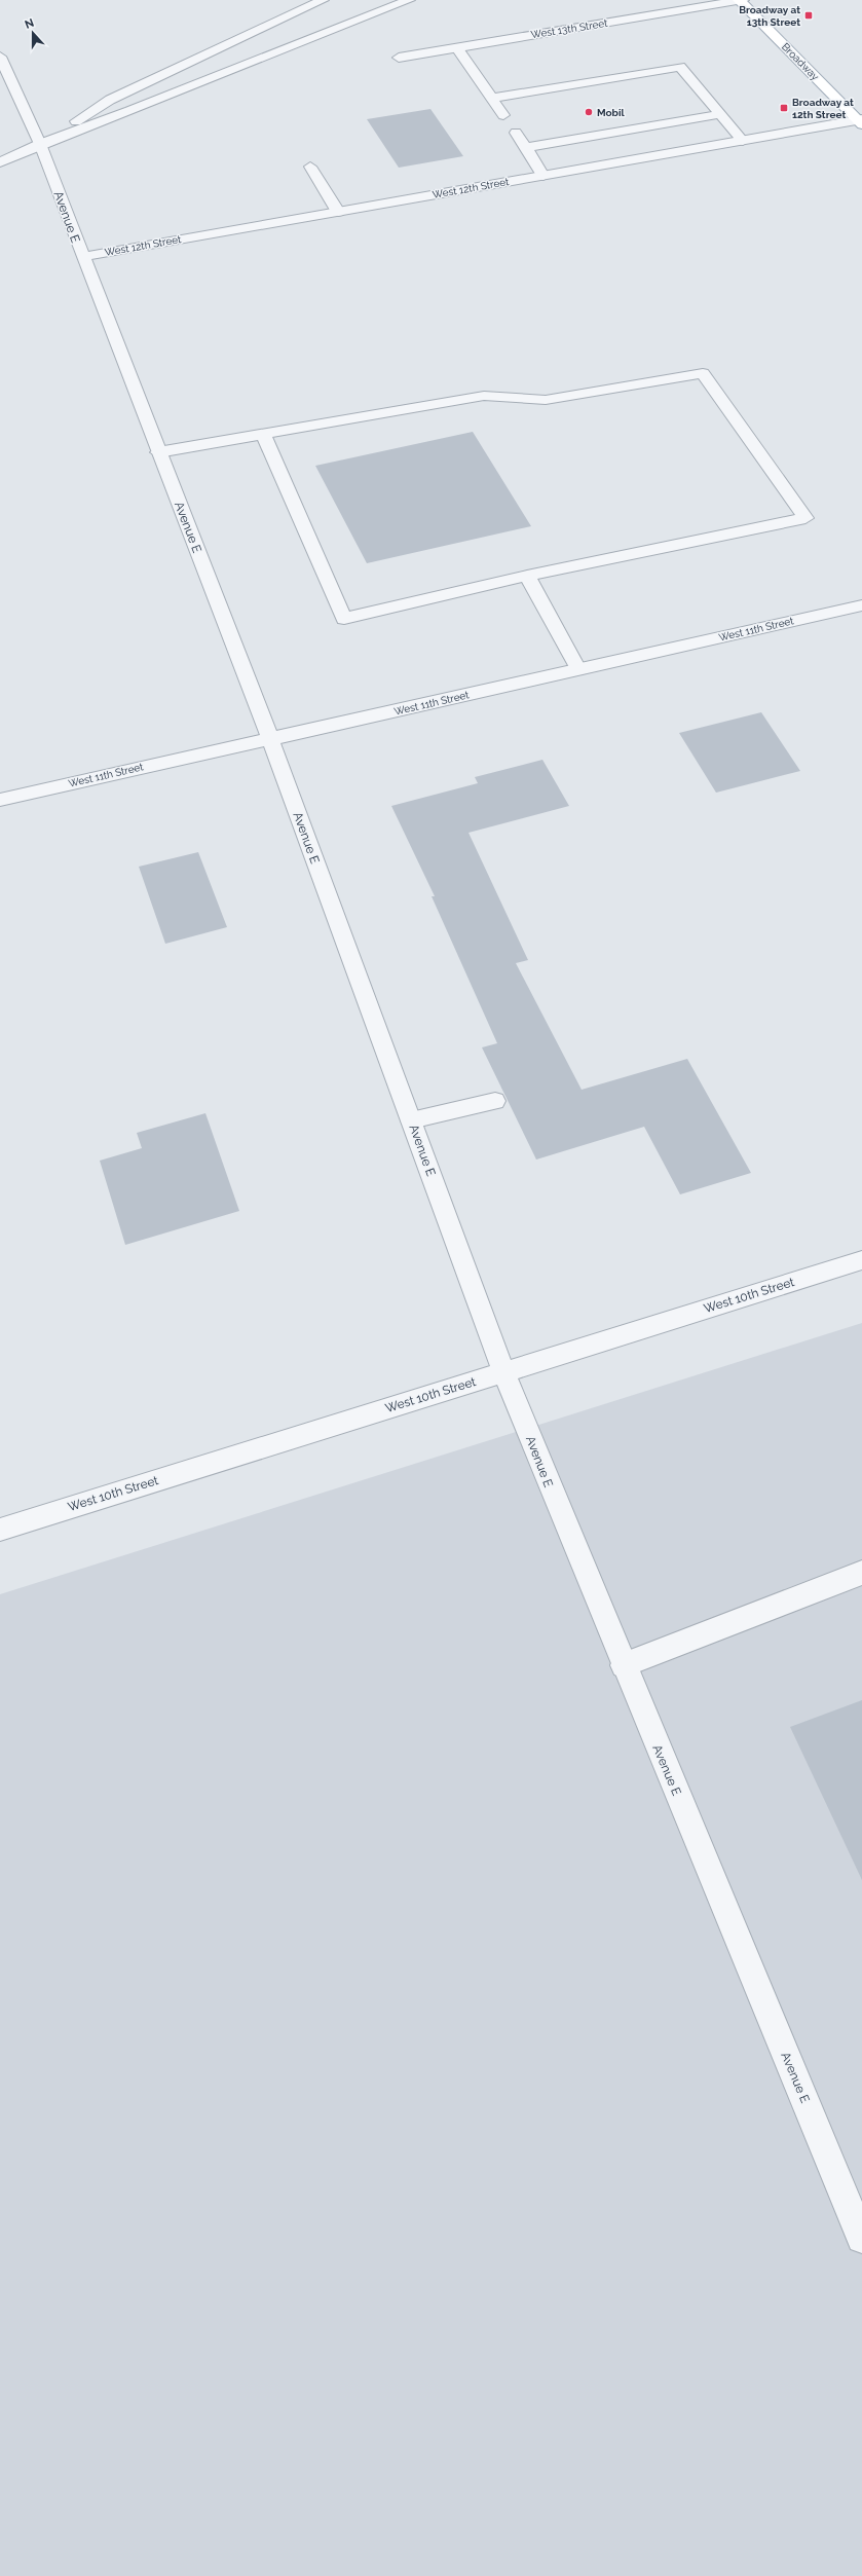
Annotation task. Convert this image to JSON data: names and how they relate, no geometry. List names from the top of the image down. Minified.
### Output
{"streets":{"main road":["Broadway"],"street":["West 13th Street","West 12th Street","Avenue E","West 11th Street","West 10th Street"]},"crossings":[["West 13th Street","Broadway"],["Broadway","West 12th Street"],["West 12th Street","Avenue E"],["Avenue E","West 11th Street"],["Avenue E","West 10th Street"]],"places":{"transit":["Broadway at 13th Street","Broadway at 12th Street"],"other":["Mobil"]},"north":"top"}
